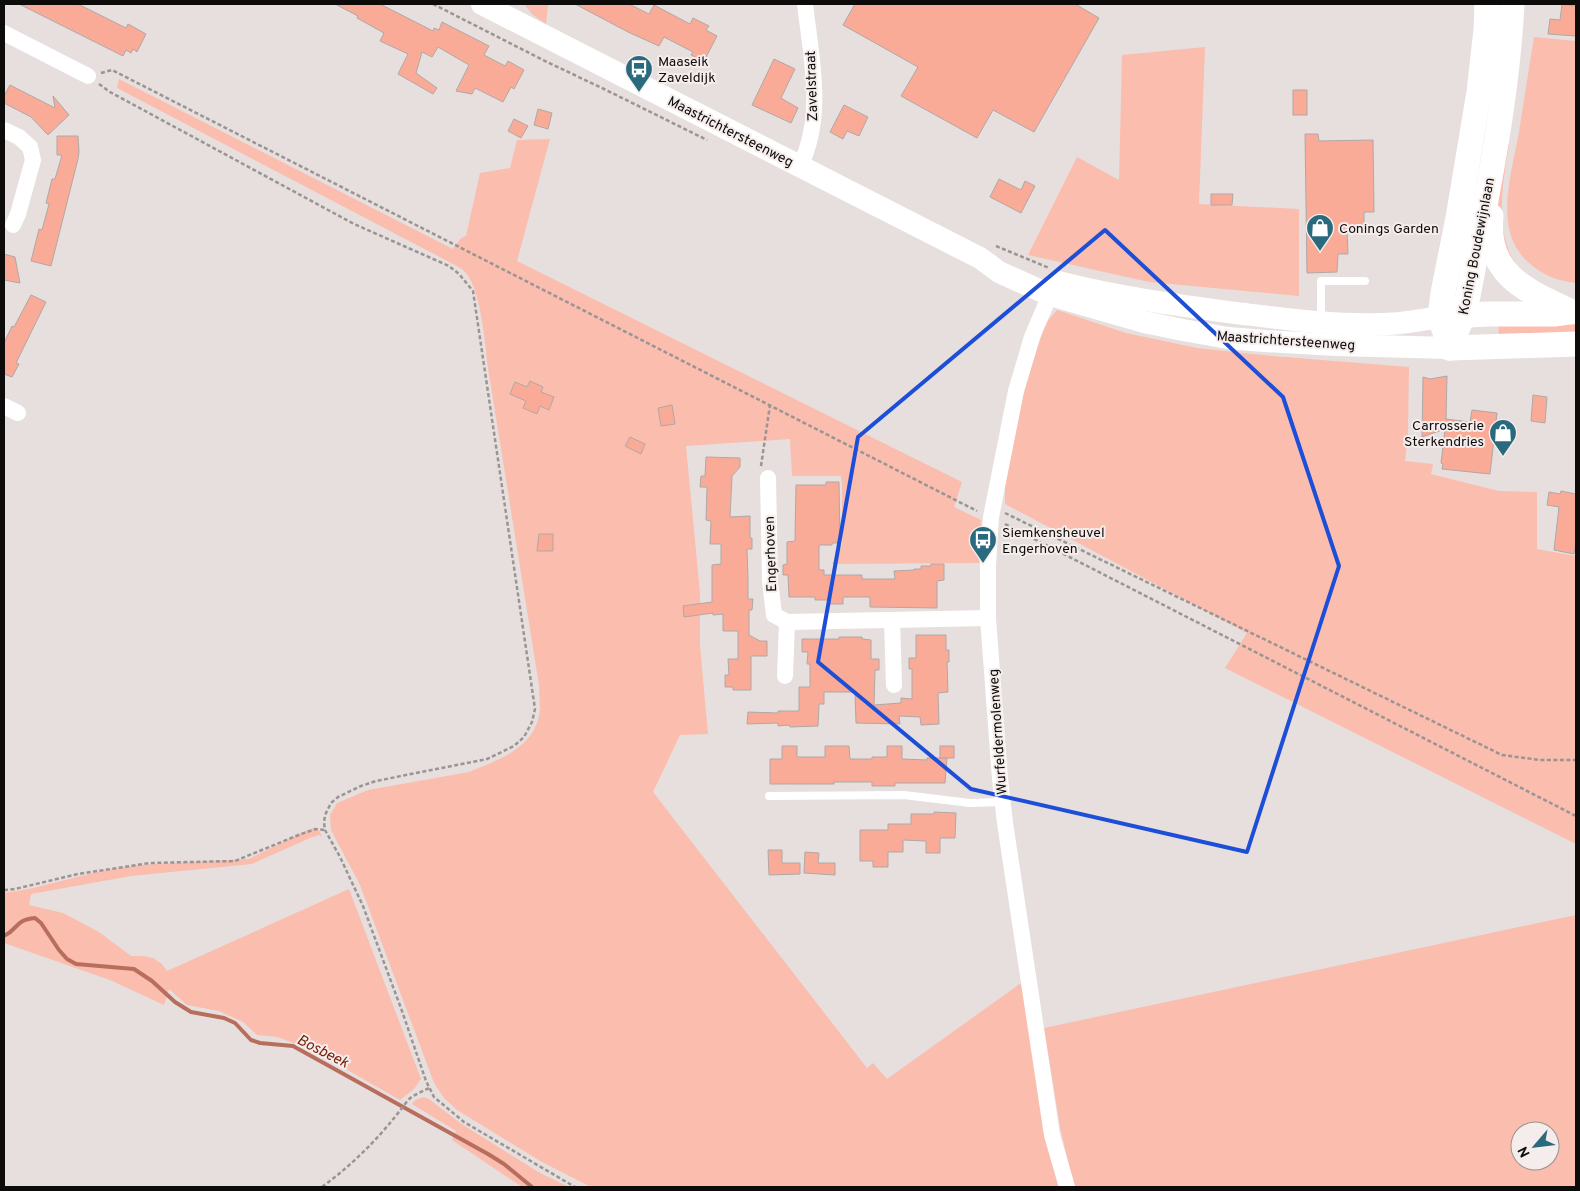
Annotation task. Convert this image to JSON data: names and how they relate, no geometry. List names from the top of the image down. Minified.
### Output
{"streets":{"main road":["Maastrichtersteenweg","Koning Boudewijnlaan"],"street":["Zavelstraat","Engerhoven","Wurfeldermolenweg"]},"crossings":[["Zavelstraat","Maastrichtersteenweg"],["Maastrichtersteenweg","Koning Boudewijnlaan"],["Maastrichtersteenweg","Wurfeldermolenweg"]],"water":["Bosbeek"],"places":{"bus stop":["Maaseik Zaveldijk","Siemkensheuvel Engerhoven"],"shop":["Conings Garden","Carrosserie Sterkendries"]},"north":"bottom left"}
